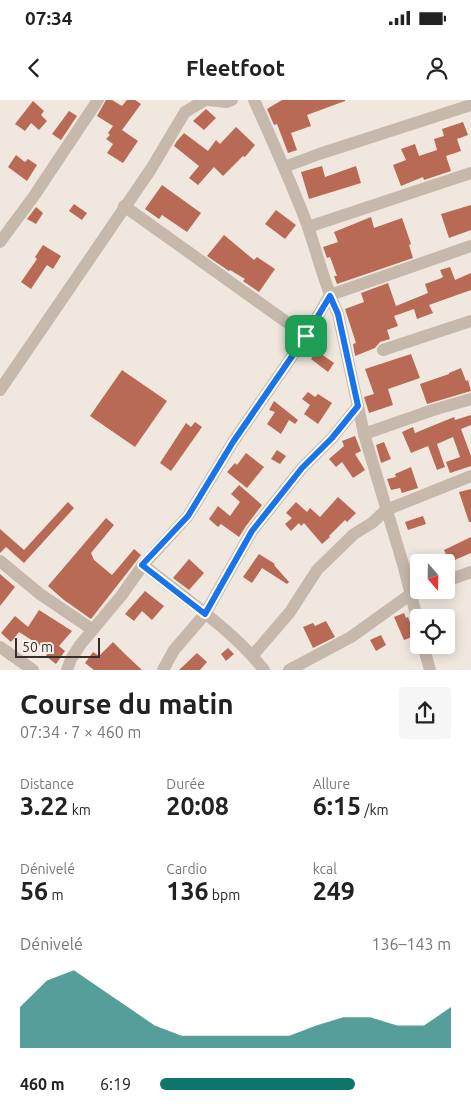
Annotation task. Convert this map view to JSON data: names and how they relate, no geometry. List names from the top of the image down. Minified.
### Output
{"scale_bar":"50 m","north":"bottom","page":{"status":"07:34","header":"Fleetfoot","scale":"50 m","heading":["Course du matin","07:34 · 7 × 460 m"],"stats":[["Distance","3.22 km"],["Durée","20:08"],["Allure","6:15 /km"],["Dénivelé","56 m"],["Cardio","136 bpm"],["kcal","249"]],"chart":["Dénivelé","136–143 m"],"list":[{"name":"460 m","note":"6:19"}]}}
